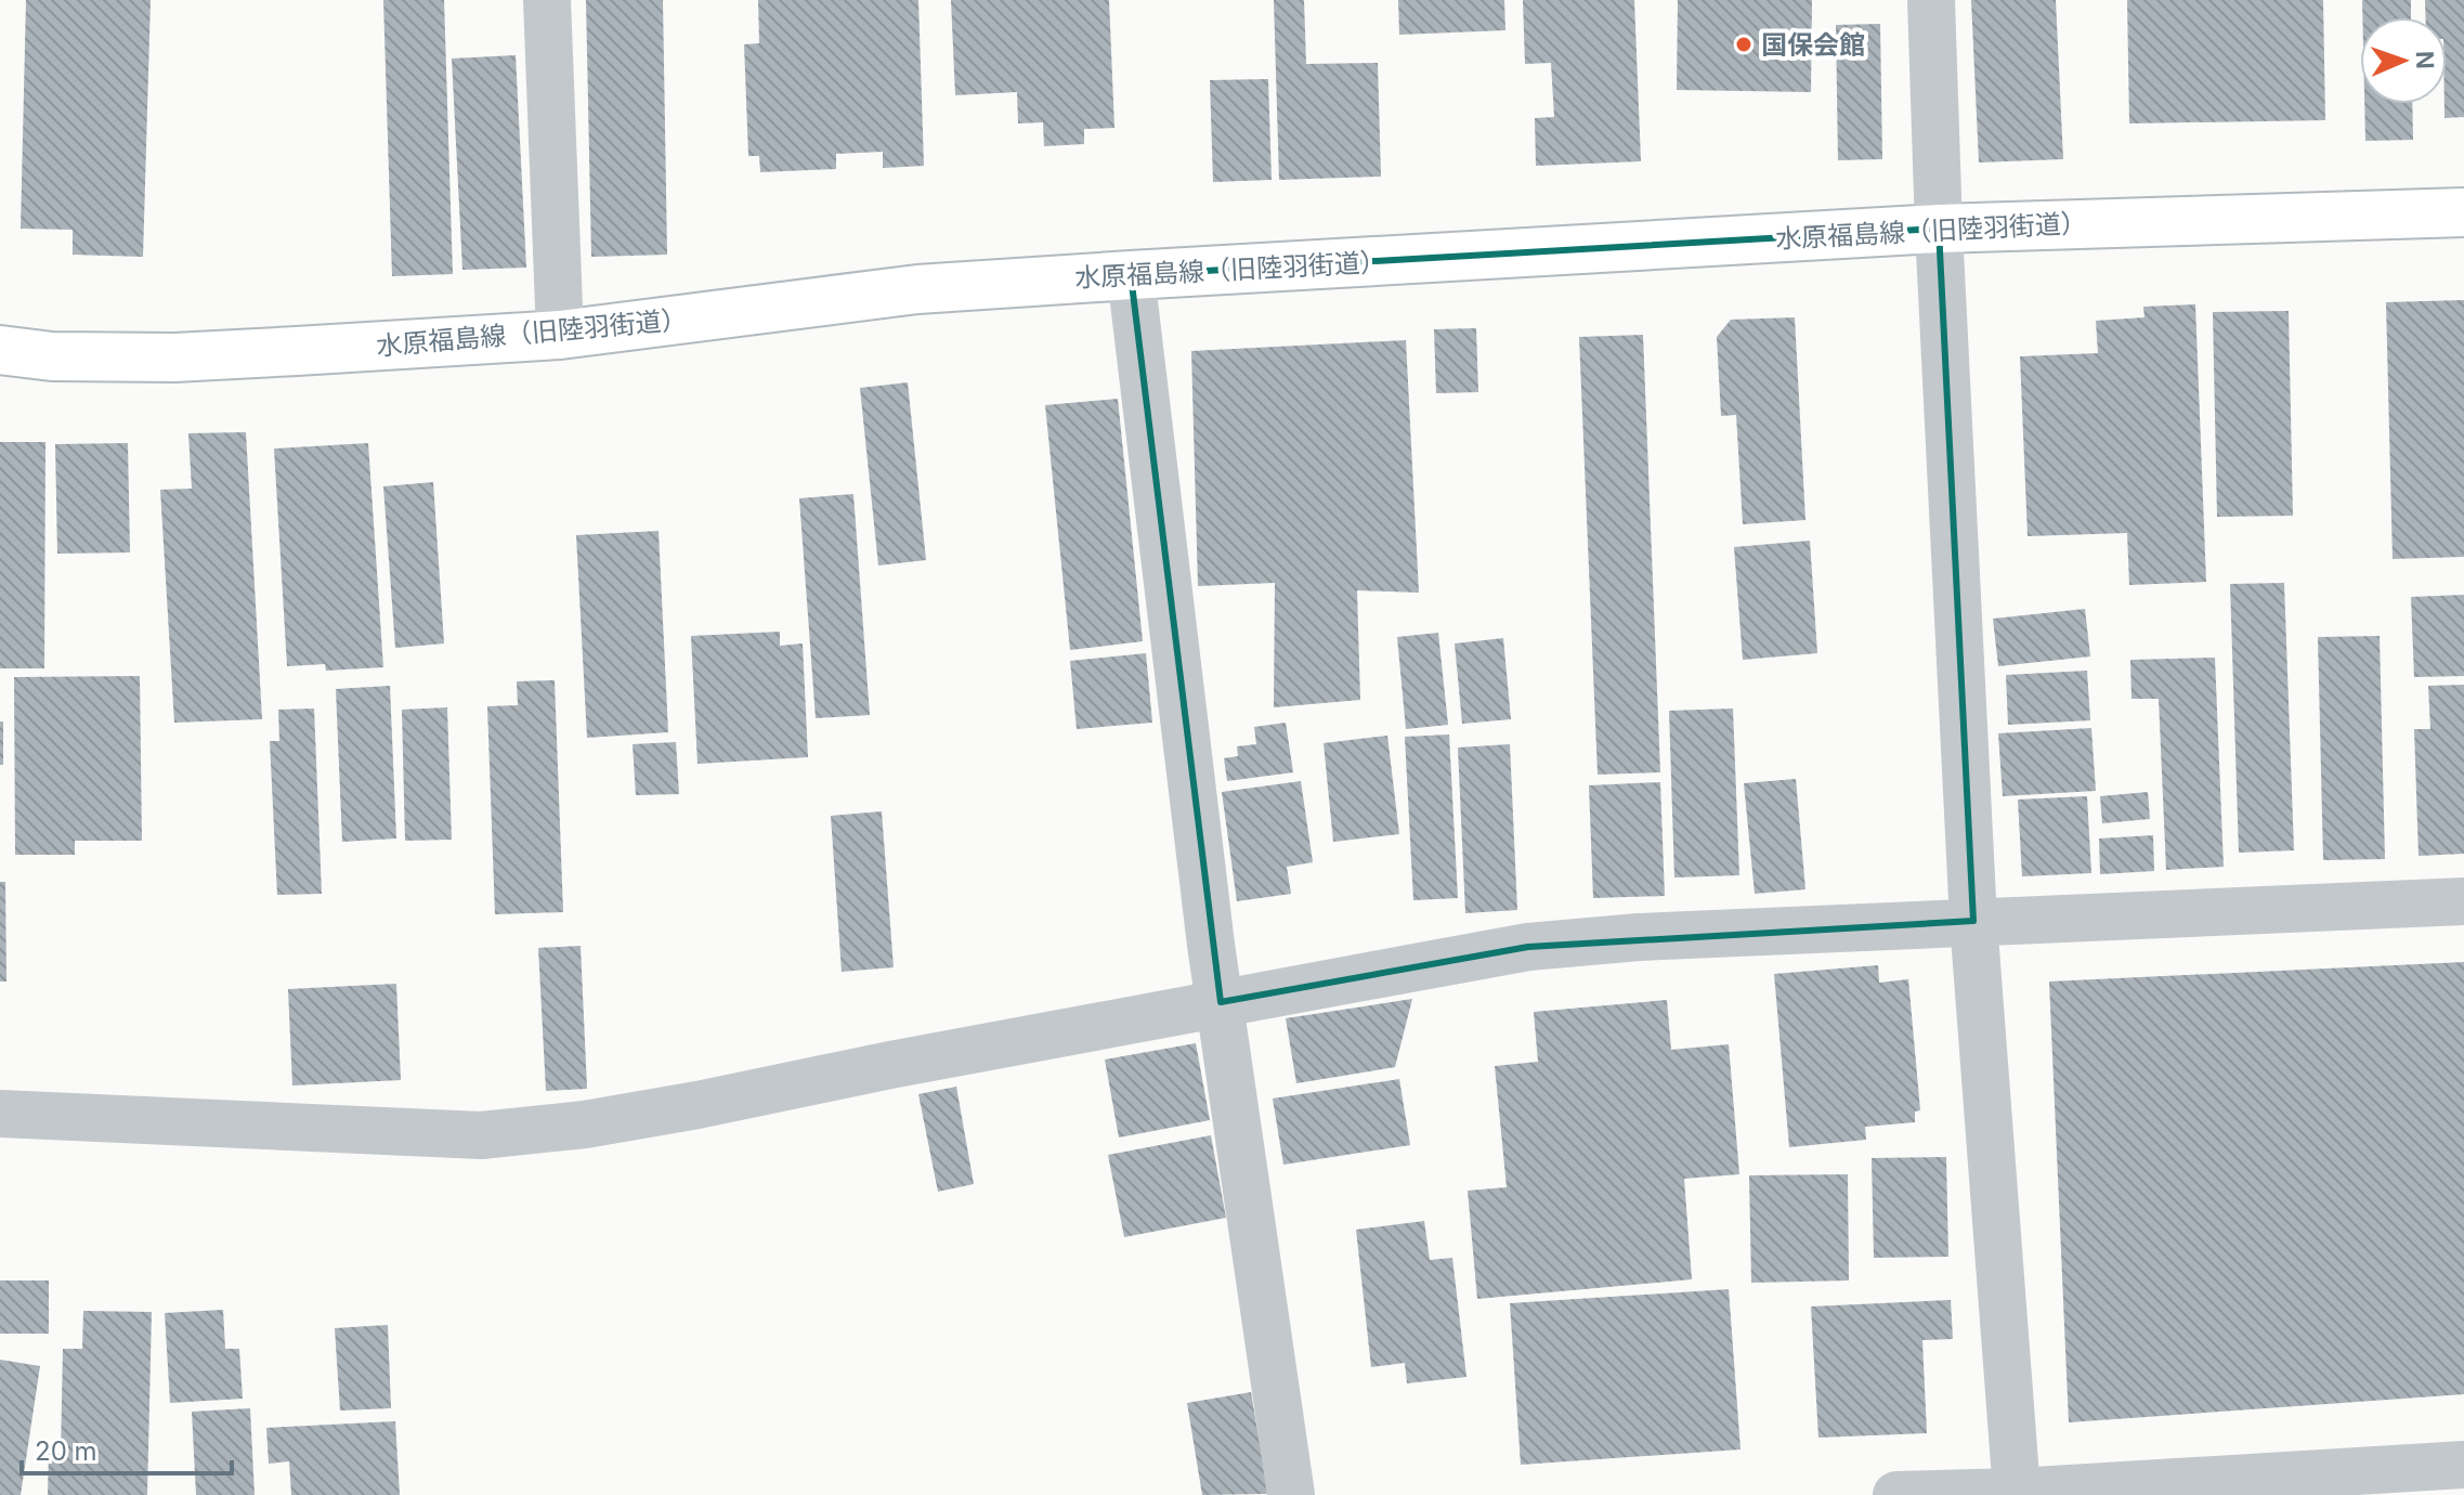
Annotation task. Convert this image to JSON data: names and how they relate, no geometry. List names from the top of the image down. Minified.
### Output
{"streets":{"main road":["水原福島線（旧陸羽街道）"]},"places":["国保会館"],"scale_bar":"20 m","north":"right"}
